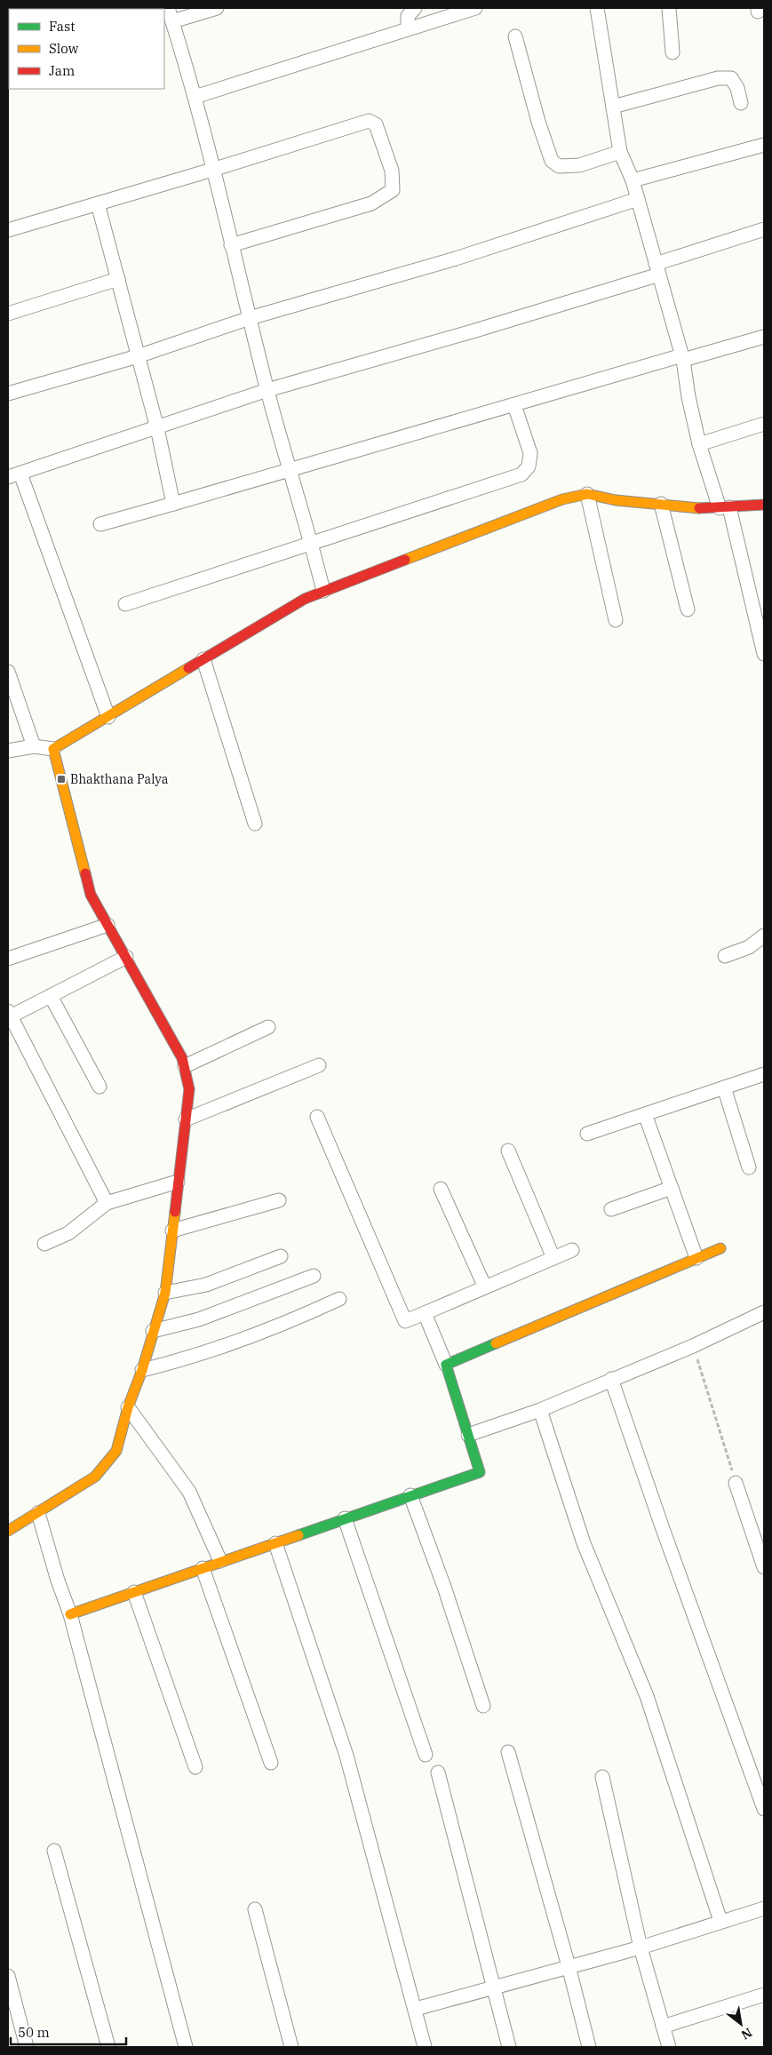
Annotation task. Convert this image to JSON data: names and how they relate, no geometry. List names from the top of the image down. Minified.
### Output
{"places":{"transit":["Bhakthana Palya"]},"legend":["Fast","Slow","Jam"],"scale_bar":"50 m","north":"bottom right"}
